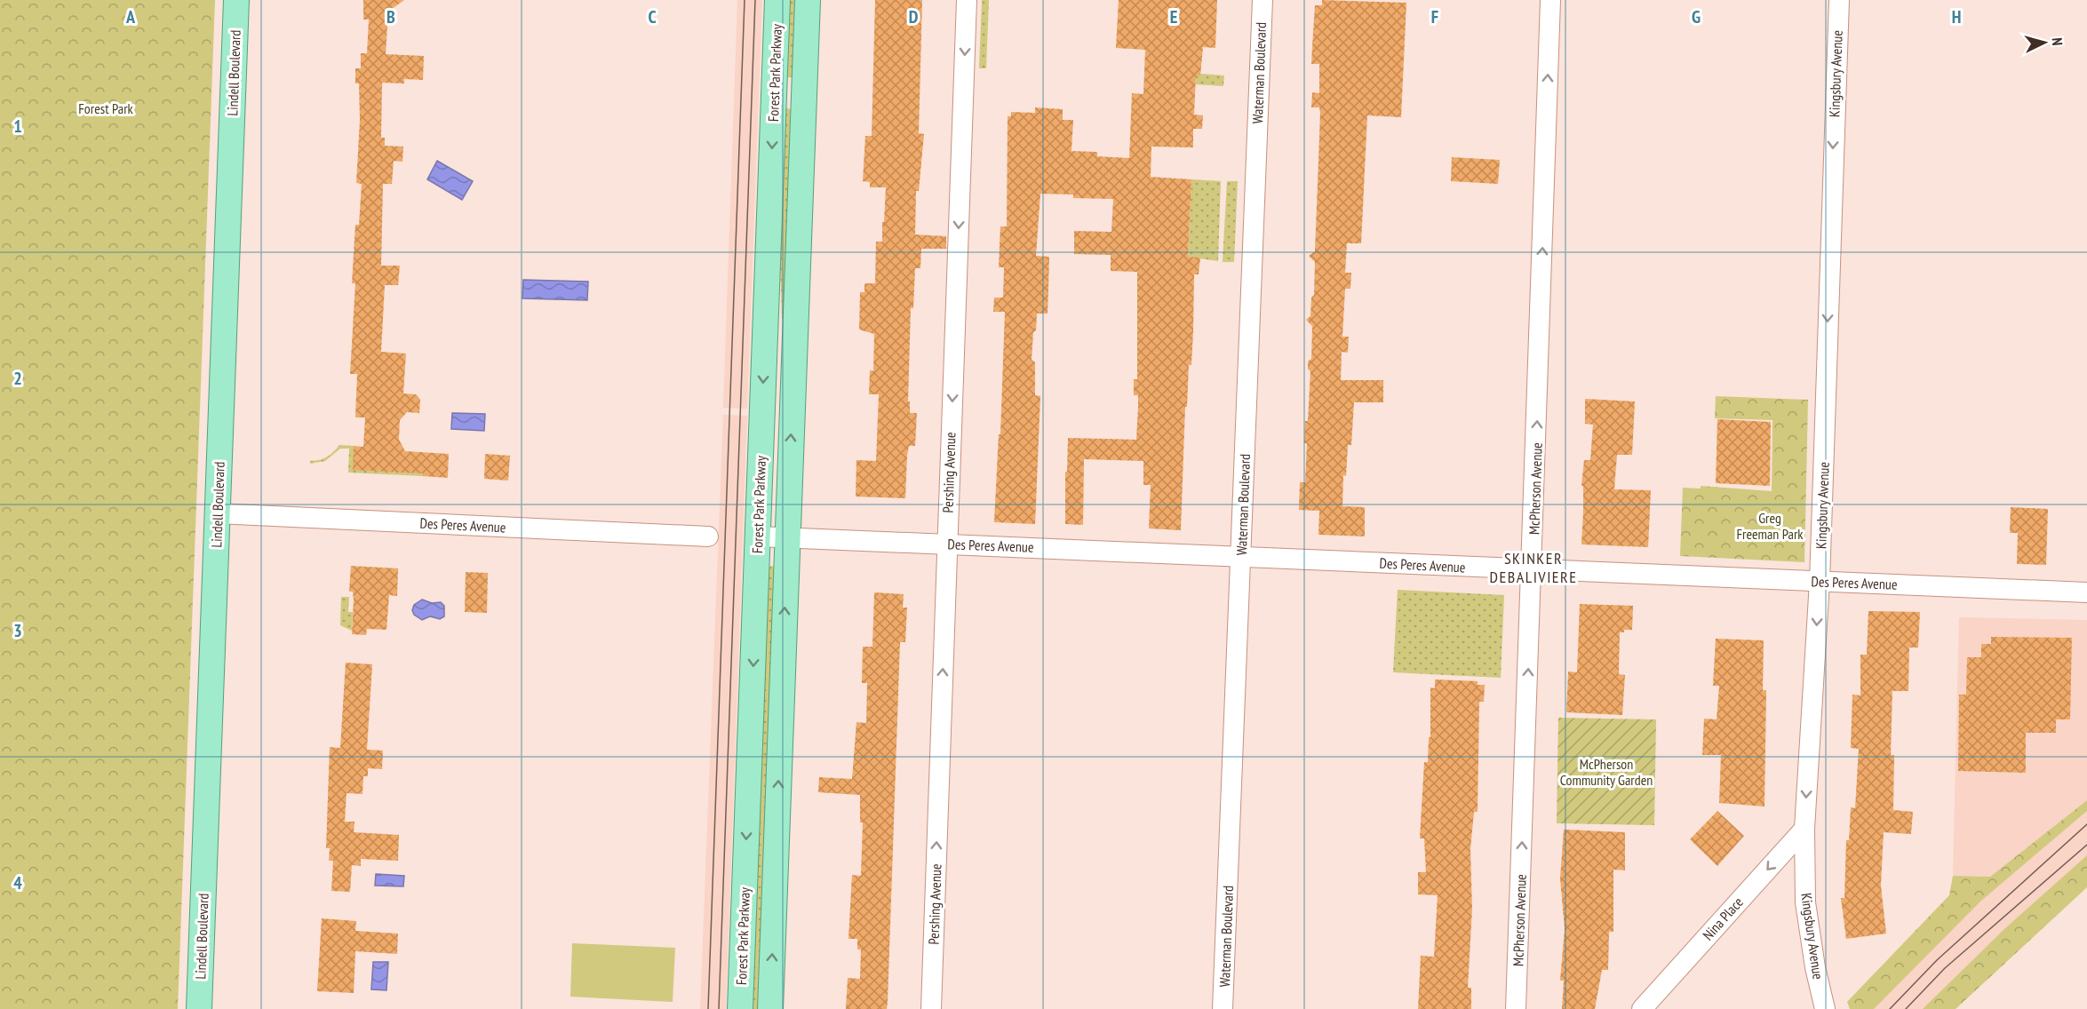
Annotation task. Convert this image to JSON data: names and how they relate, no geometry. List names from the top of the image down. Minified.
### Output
{"streets":{"main road":["Lindell Boulevard","Forest Park Parkway"],"street":["Waterman Boulevard","Kingsbury Avenue","Pershing Avenue","McPherson Avenue","Des Peres Avenue","Nina Place"]},"crossings":[["Lindell Boulevard","Des Peres Avenue"],["Forest Park Parkway","Des Peres Avenue"],["Waterman Boulevard","Des Peres Avenue"],["Kingsbury Avenue","Des Peres Avenue"],["Kingsbury Avenue","Nina Place"],["Pershing Avenue","Des Peres Avenue"],["McPherson Avenue","Des Peres Avenue"]],"one_way":["Kingsbury Avenue","McPherson Avenue","Nina Place"],"districts":["SKINKER DEBALIVIERE"],"parks":["Forest Park","Greg Freeman Park","McPherson Community Garden"],"north":"right","grid":{"columns":["A","B","C","D","E","F","G","H"],"rows":["1","2","3","4"]}}
